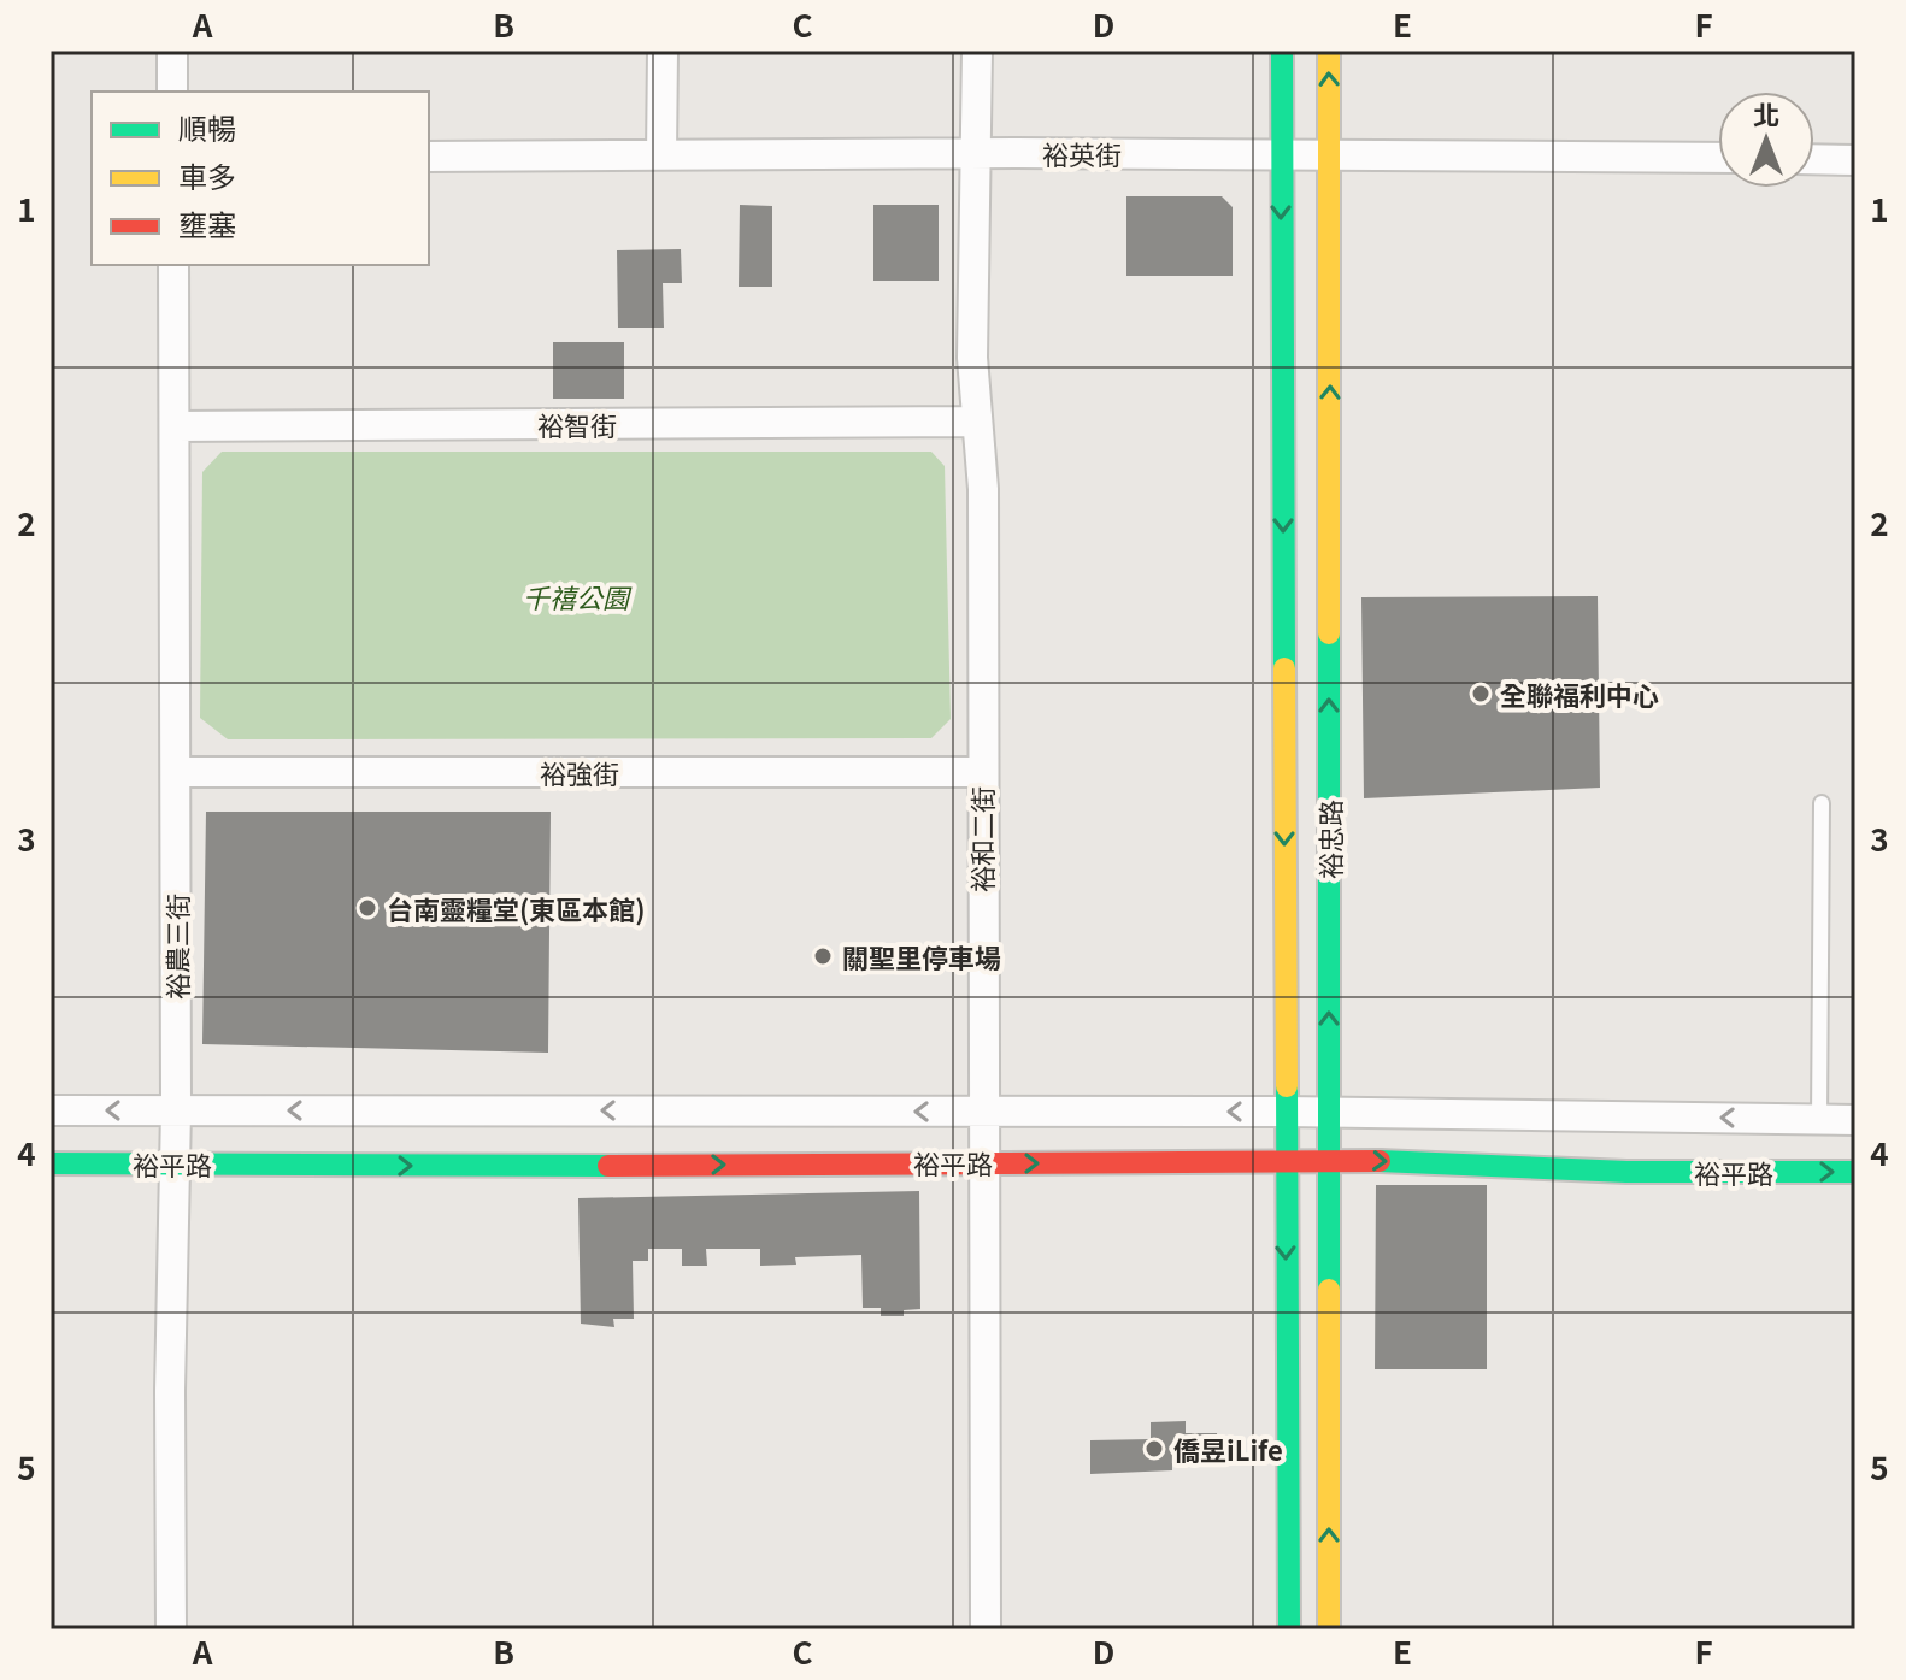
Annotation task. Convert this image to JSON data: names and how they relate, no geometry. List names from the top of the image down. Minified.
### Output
{"streets":{"street":["裕英街","裕智街","裕強街","裕和二街","裕忠路","裕農三街","裕平路"]},"crossings":[["裕英街","裕和二街"],["裕英街","裕忠路"],["裕智街","裕和二街"],["裕智街","裕農三街"],["裕強街","裕和二街"],["裕強街","裕農三街"],["裕和二街","裕平路"],["裕忠路","裕平路"],["裕農三街","裕平路"]],"parks":["千禧公園"],"places":["全聯福利中心","台南靈糧堂(東區本館)","關聖里停車場","僑昱iLife"],"legend":["順暢","車多","壅塞"],"north":"top","grid":{"columns":["A","B","C","D","E","F"],"rows":["1","2","3","4","5"]}}
